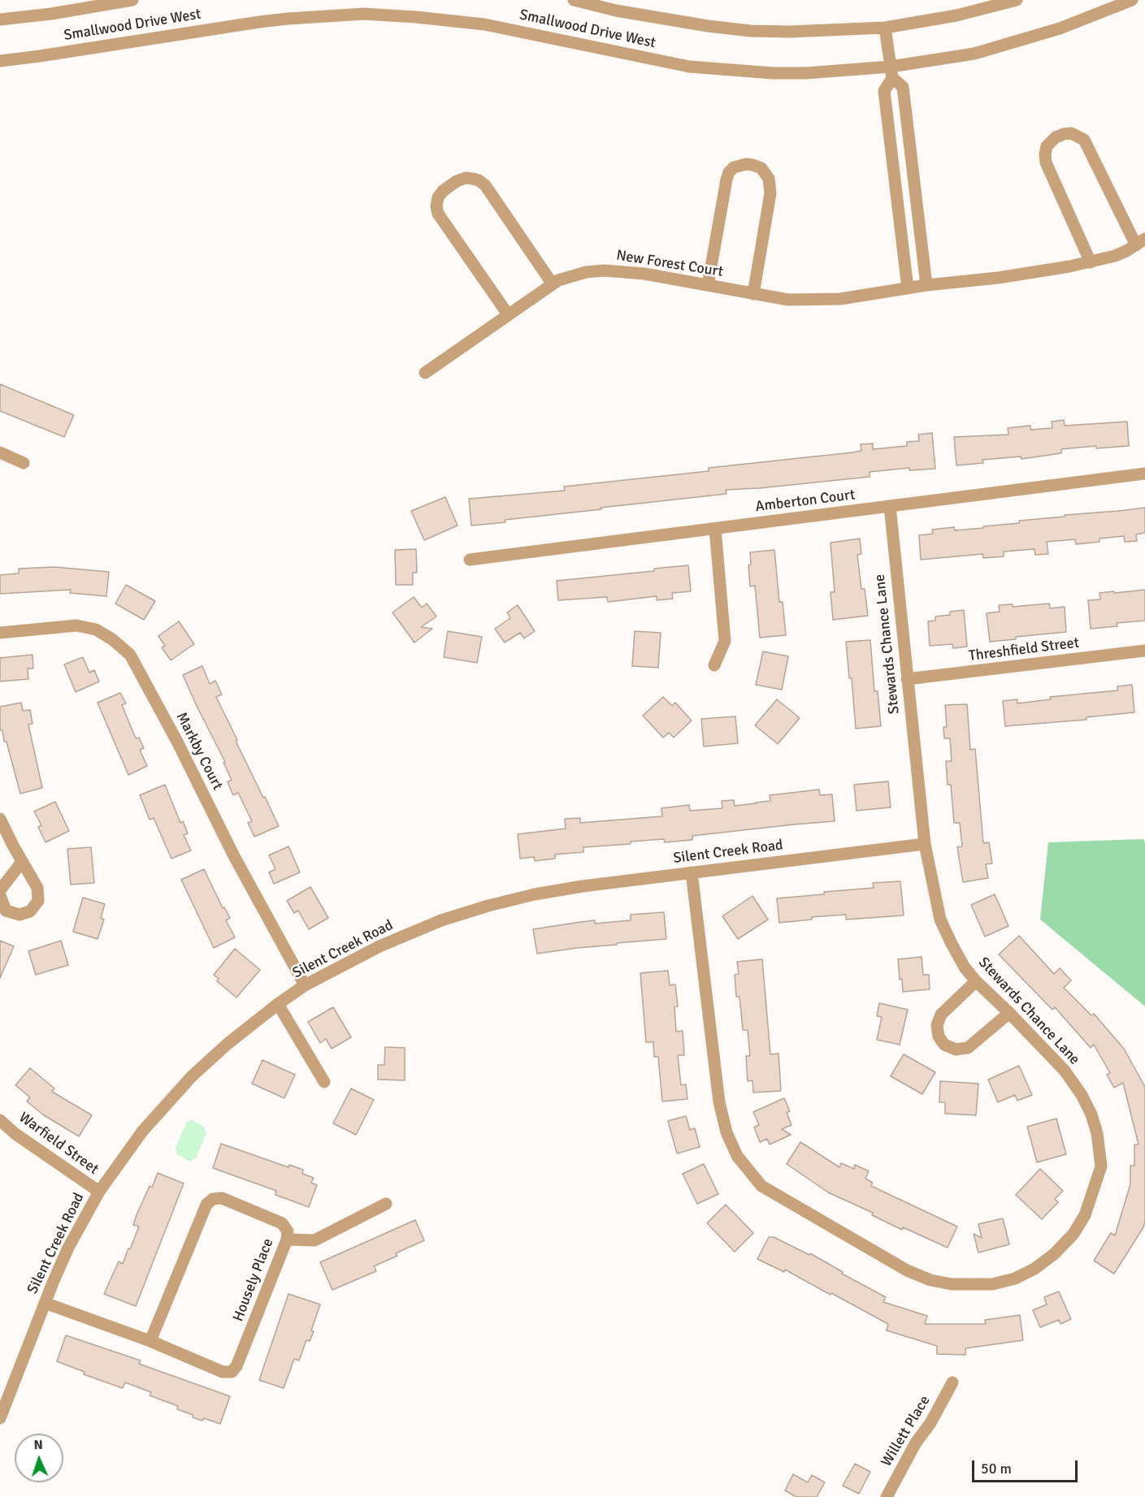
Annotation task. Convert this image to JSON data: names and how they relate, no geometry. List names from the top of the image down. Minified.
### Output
{"streets":{"street":["Smallwood Drive West","New Forest Court","Amberton Court","Stewards Chance Lane","Threshfield Street","Markby Court","Silent Creek Road","Warfield Street","Housely Place","Willett Place"]},"crossings":[["Amberton Court","Stewards Chance Lane"],["Stewards Chance Lane","Threshfield Street"],["Stewards Chance Lane","Silent Creek Road"],["Markby Court","Silent Creek Road"],["Silent Creek Road","Warfield Street"],["Silent Creek Road","Housely Place"]],"scale_bar":"50 m","north":"top"}
